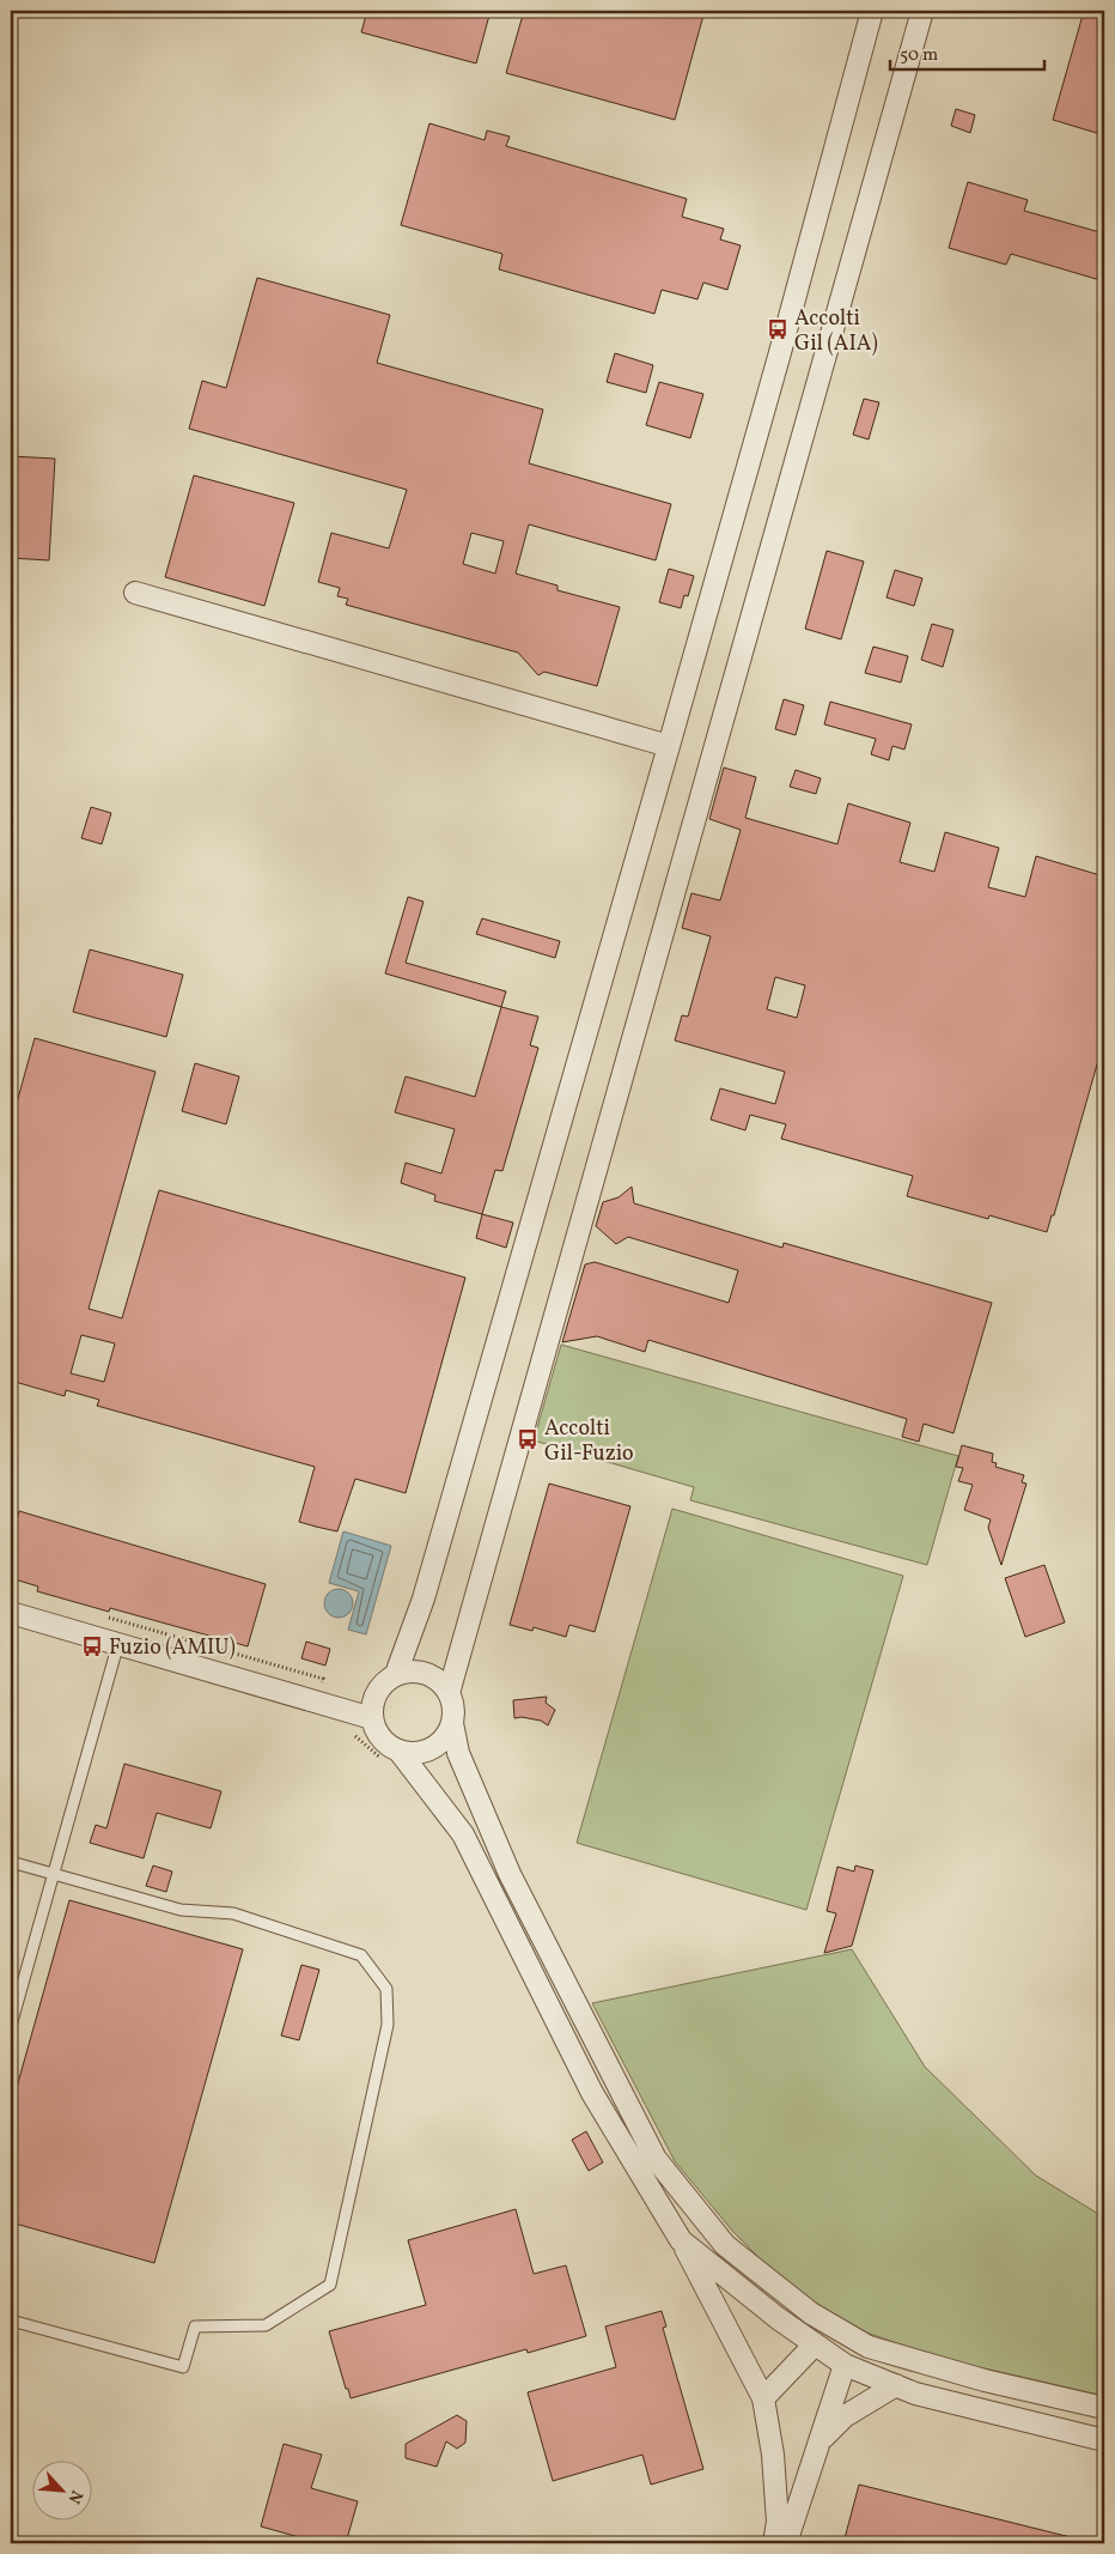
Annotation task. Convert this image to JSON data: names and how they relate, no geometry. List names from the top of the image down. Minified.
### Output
{"places":{"bus stop":["Accolti Gil (AIA)","Accolti Gil-Fuzio","Fuzio (AMIU)"]},"scale_bar":"50 m","north":"bottom right"}
